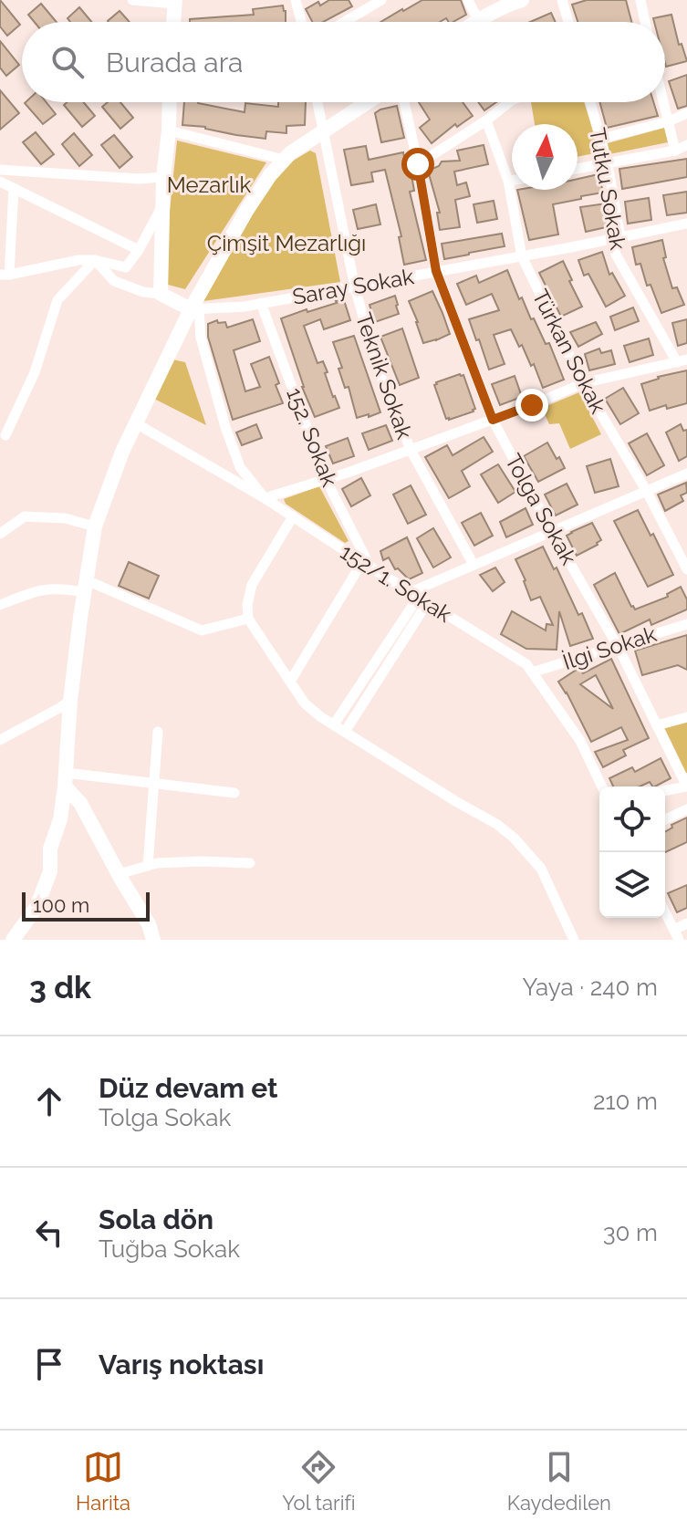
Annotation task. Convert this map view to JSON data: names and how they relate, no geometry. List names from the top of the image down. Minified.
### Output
{"streets":{"street":["Tutku Sokak","Saray Sokak","Türkan Sokak","Teknik Sokak","152. Sokak","Tolga Sokak","152/1. Sokak","İlgi Sokak"]},"crossings":[["Tutku Sokak","Saray Sokak"],["Saray Sokak","Türkan Sokak"],["Saray Sokak","Teknik Sokak"],["Saray Sokak","152. Sokak"],["Saray Sokak","Tolga Sokak"],["152. Sokak","152/1. Sokak"],["Tolga Sokak","İlgi Sokak"],["152/1. Sokak","İlgi Sokak"]],"parks":["Mezarlık","Çimşit Mezarlığı"],"scale_bar":"100 m","north":"top","page":{"search":"Burada ara","scale":"100 m","heading":["3 dk","Yaya · 240 m"],"list":[["Düz devam et","Tolga Sokak","210 m"],["Sola dön","Tuğba Sokak","30 m"],"Varış noktası"],"nav":["Harita","Yol tarifi","Kaydedilen"]}}
